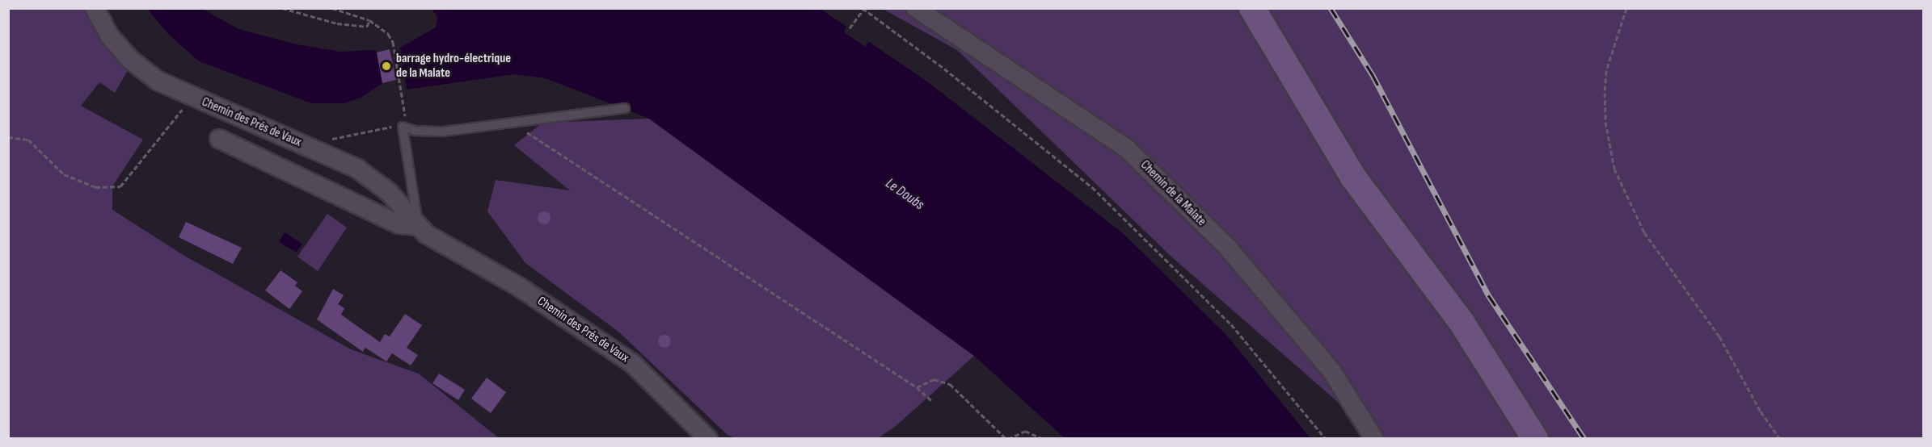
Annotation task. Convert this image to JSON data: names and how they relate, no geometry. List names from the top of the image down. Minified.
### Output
{"streets":{"street":["Chemin des Prés de Vaux","Chemin de la Malate"]},"water":["Le Doubs"],"places":["barrage hydro-électrique de la Malate"]}
